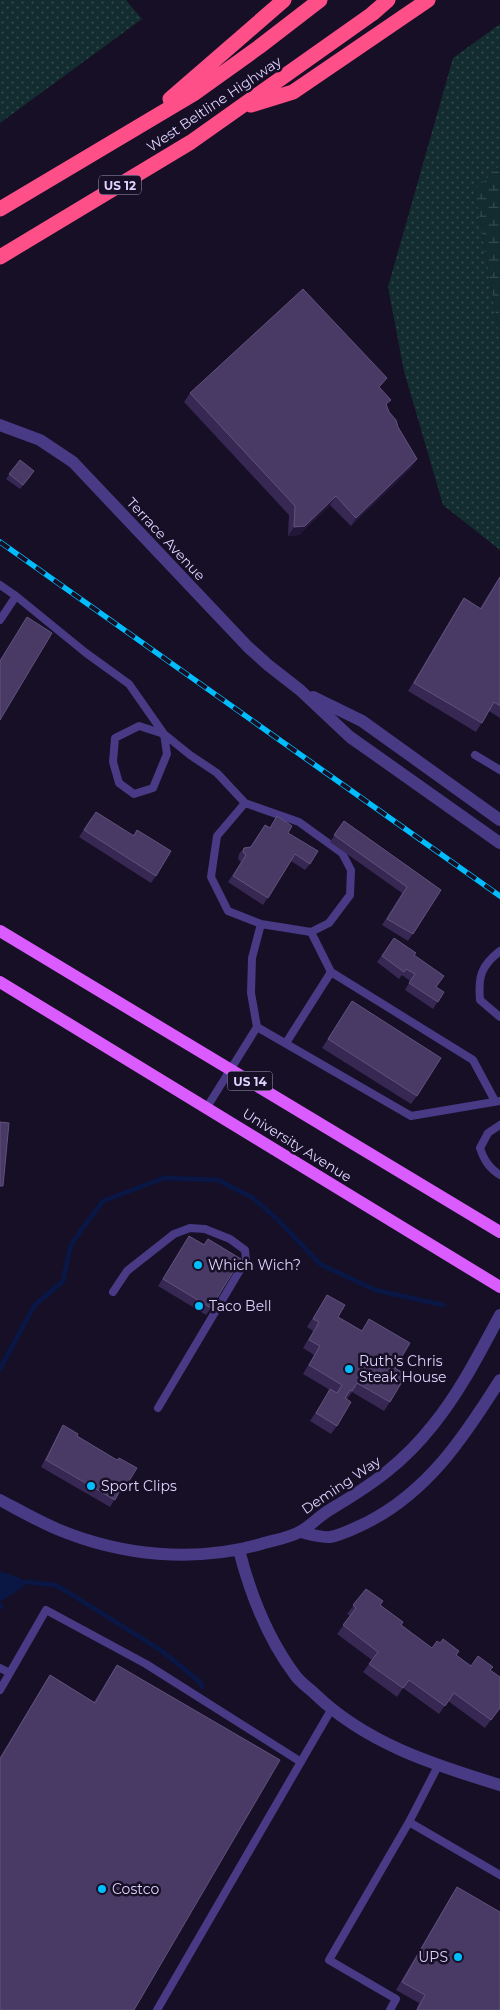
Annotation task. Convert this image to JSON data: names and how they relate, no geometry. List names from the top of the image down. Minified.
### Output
{"streets":{"highway":["West Beltline Highway","US 12"],"main road":["US 14","University Avenue"],"street":["Terrace Avenue","Deming Way"]},"places":["Which Wich?","Taco Bell","Ruth's Chris Steak House","Sport Clips","Costco","UPS"]}
